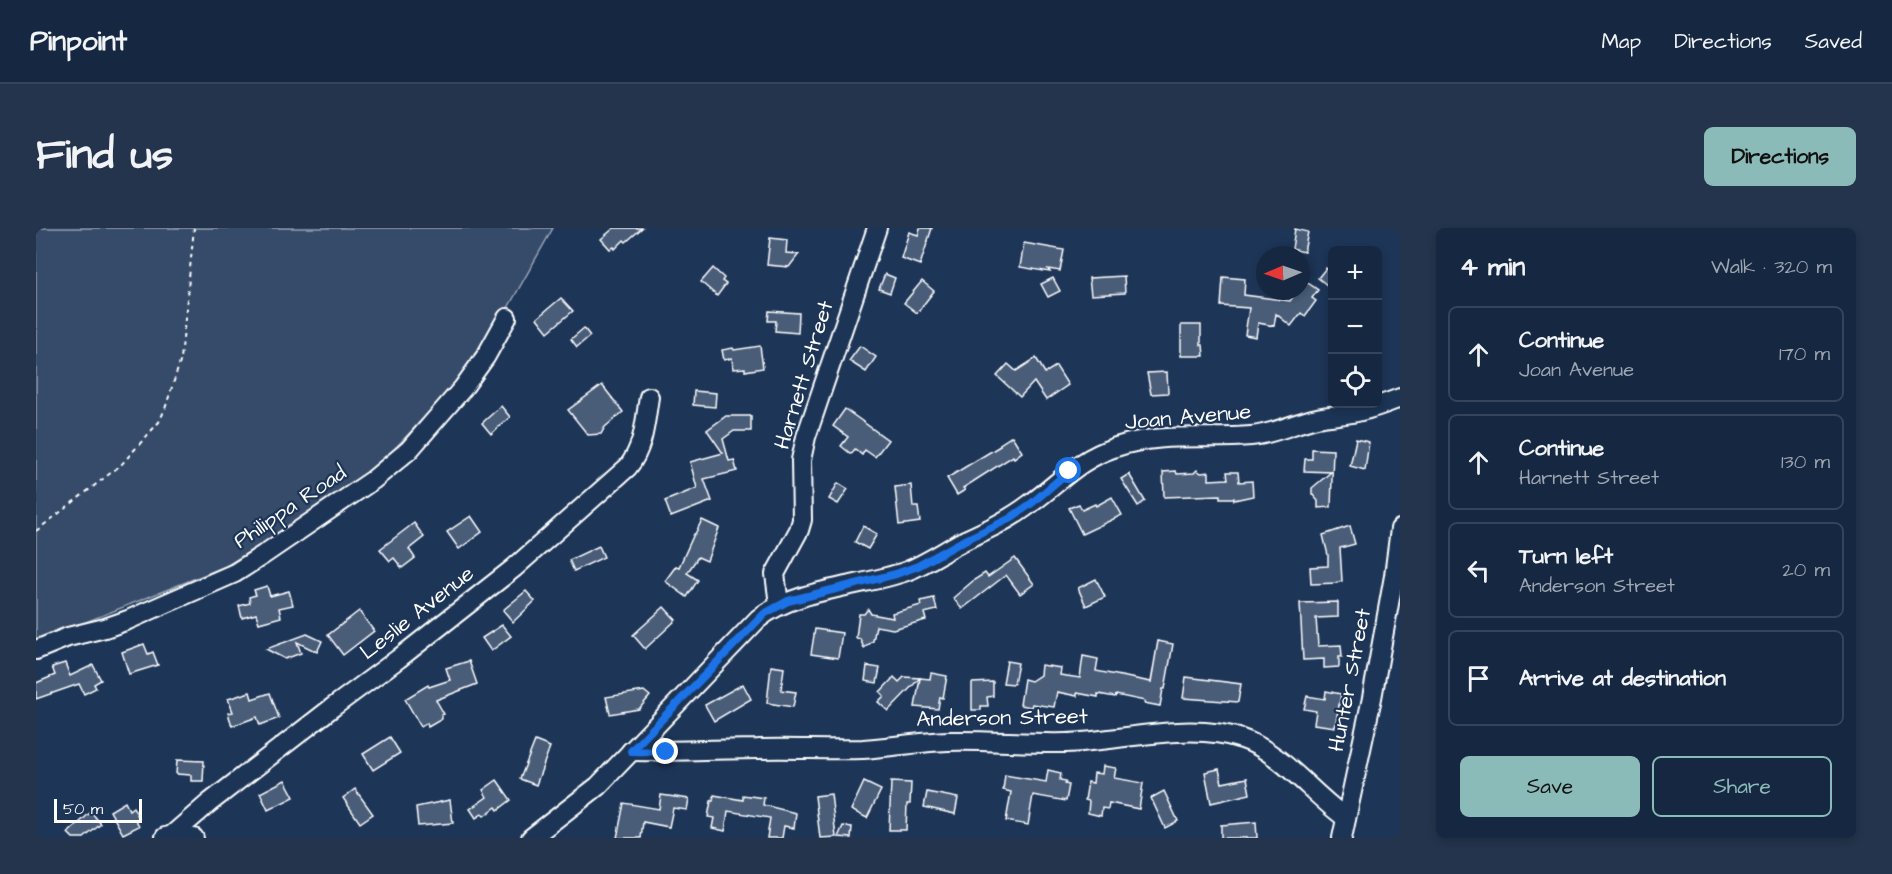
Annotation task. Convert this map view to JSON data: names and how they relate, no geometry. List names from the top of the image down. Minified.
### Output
{"streets":{"street":["Harnett Street","Joan Avenue","Philippa Road","Leslie Avenue","Hunter Street","Anderson Street"]},"crossings":[["Harnett Street","Joan Avenue"],["Hunter Street","Anderson Street"]],"scale_bar":"50 m","north":"left","page":{"header":"Pinpoint","nav":["Map","Directions","Saved"],"title":"Find us","buttons":["Directions",["Save","Share"]],"heading":["4 min","Walk · 320 m"],"map_buttons":["+","−"],"list":[["Continue","Joan Avenue","170 m"],["Continue","Harnett Street","130 m"],["Turn left","Anderson Street","20 m"],"Arrive at destination"],"scale":"50 m"}}
